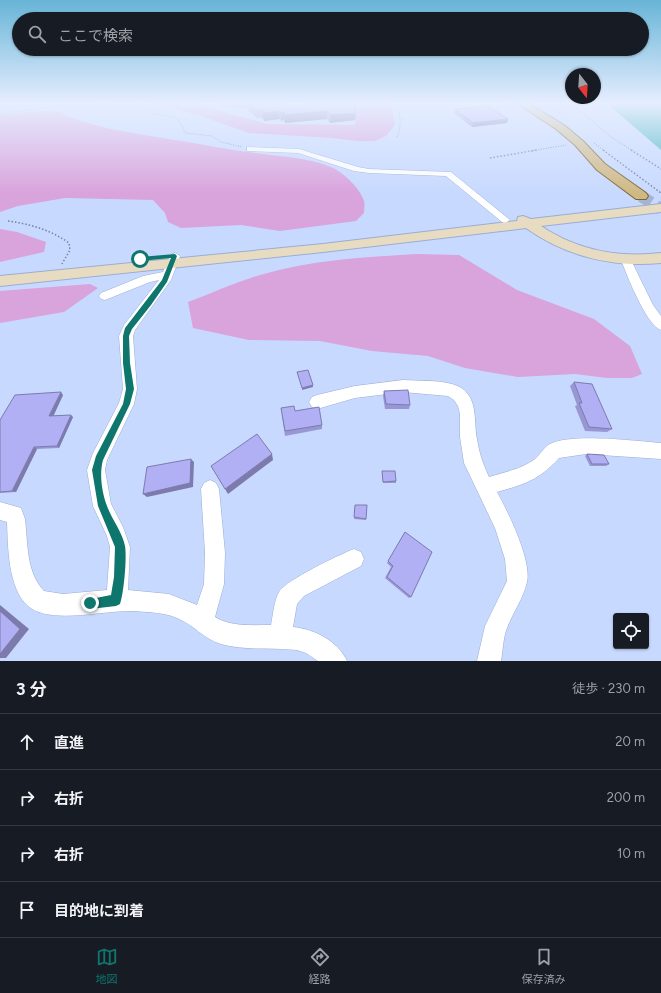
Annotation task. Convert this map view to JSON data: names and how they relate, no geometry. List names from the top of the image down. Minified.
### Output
{"north":"bottom","page":{"search":"ここで検索","heading":["3 分","徒歩 · 230 m"],"list":[["直進","20 m"],["右折","200 m"],["右折","10 m"],"目的地に到着"],"nav":["地図","経路","保存済み"]}}
